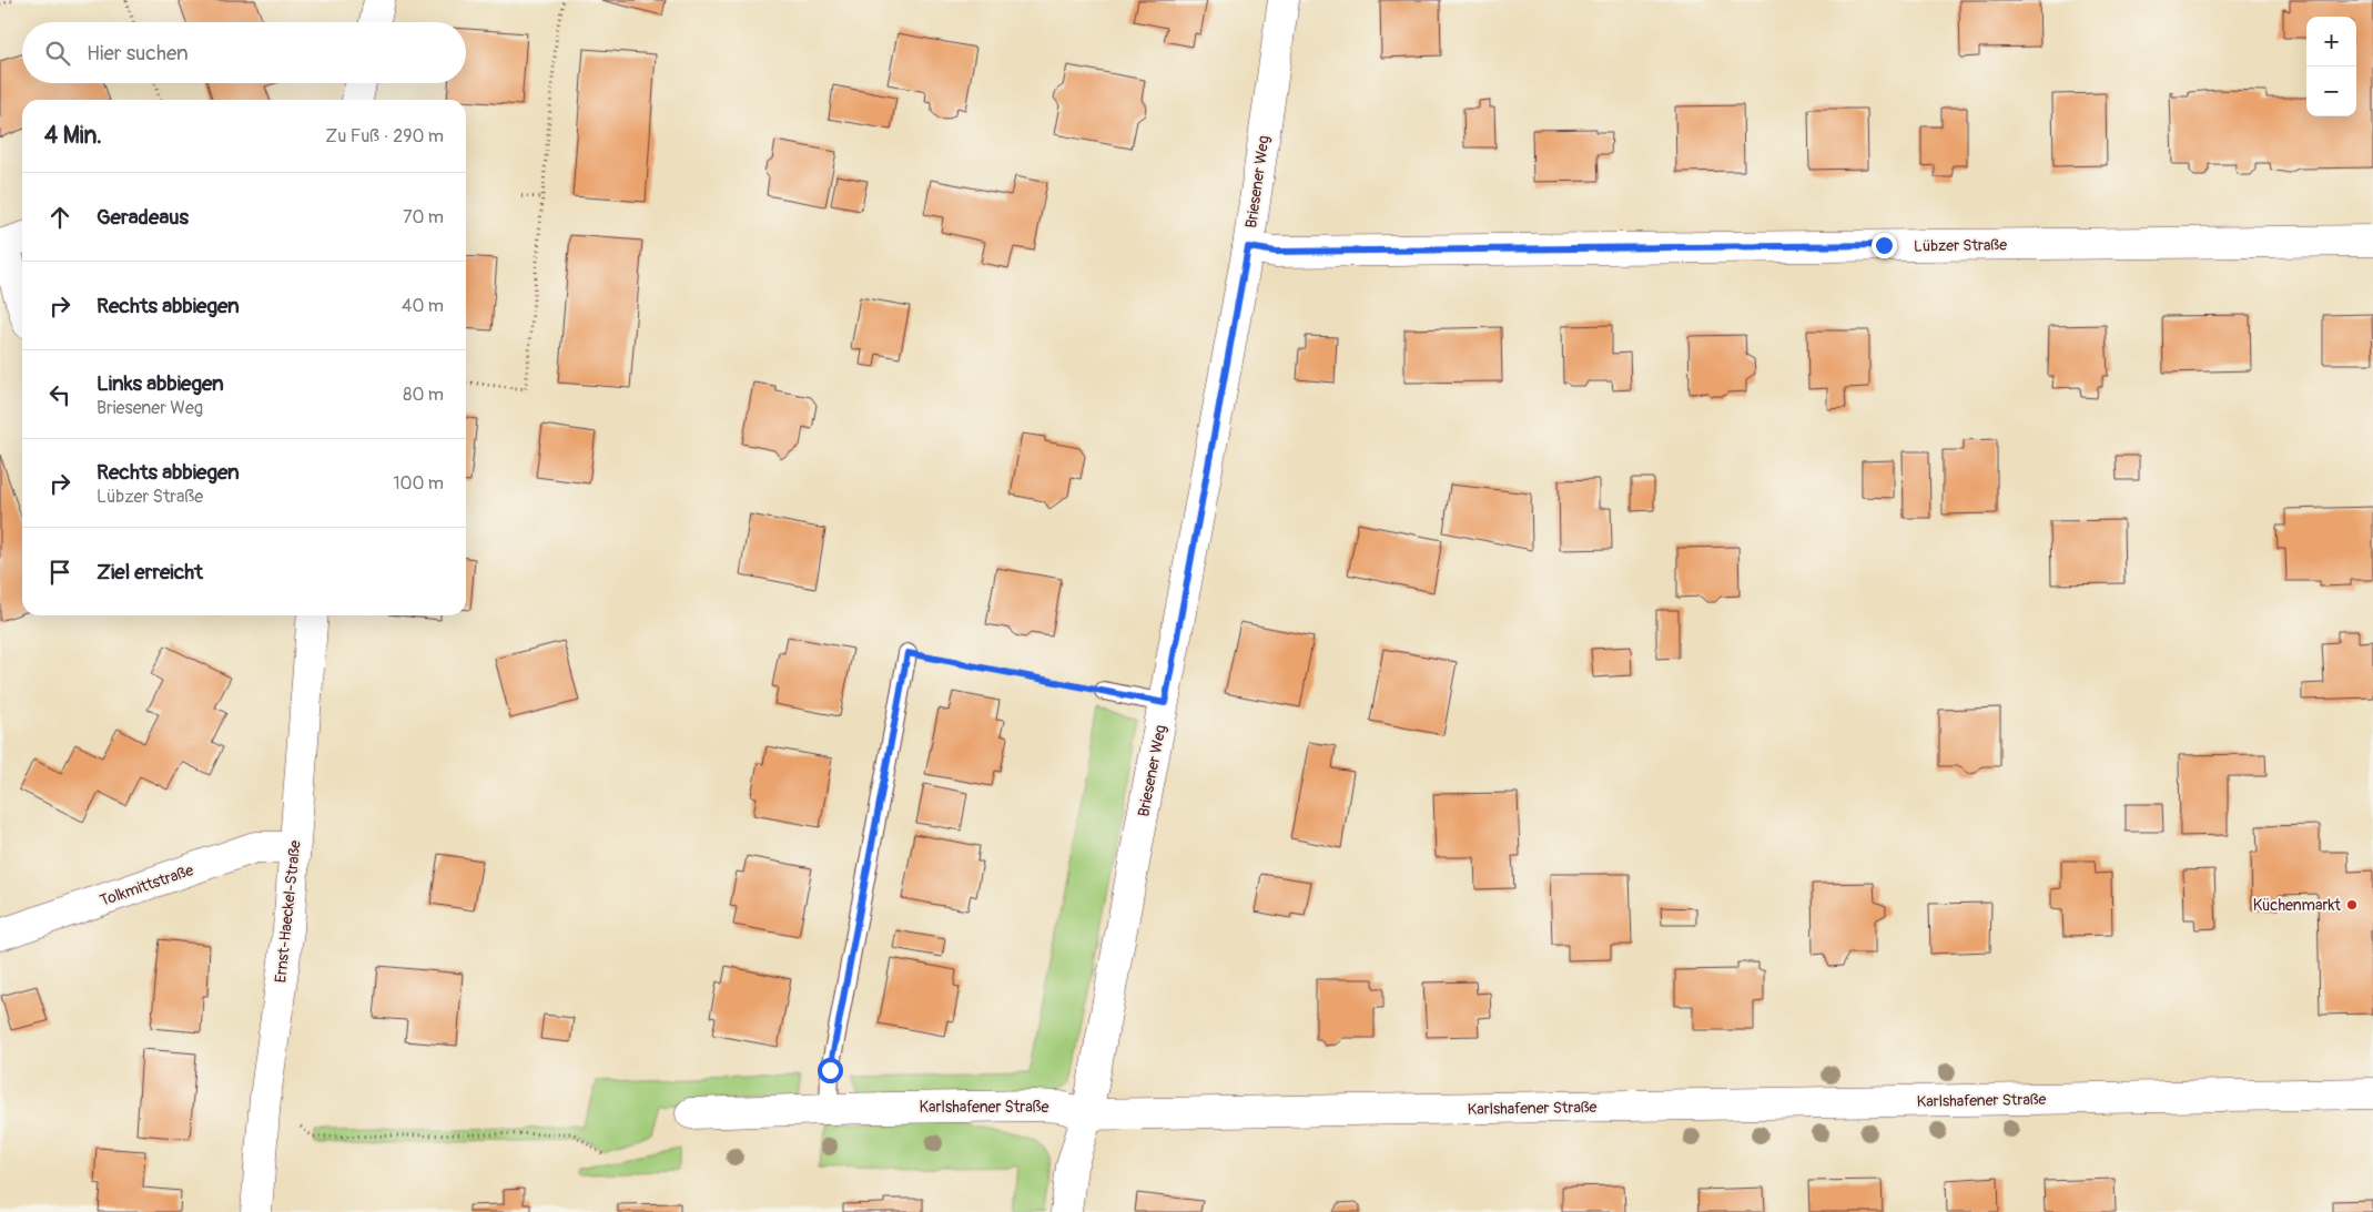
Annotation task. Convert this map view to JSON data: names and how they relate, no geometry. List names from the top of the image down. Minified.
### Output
{"streets":{"street":["Briesener Weg","Lübzer Straße","Tolkmittstraße","Ernst-Haeckel-Straße","Karlshafener Straße"]},"crossings":[["Briesener Weg","Lübzer Straße"],["Briesener Weg","Karlshafener Straße"],["Tolkmittstraße","Ernst-Haeckel-Straße"]],"places":["Küchenmarkt"],"page":{"map_buttons":["+","−"],"search":"Hier suchen","heading":["4 Min.","Zu Fuß · 290 m"],"list":[["Geradeaus","70 m"],["Rechts abbiegen","40 m"],["Links abbiegen","Briesener Weg","80 m"],["Rechts abbiegen","Lübzer Straße","100 m"],"Ziel erreicht"]}}
